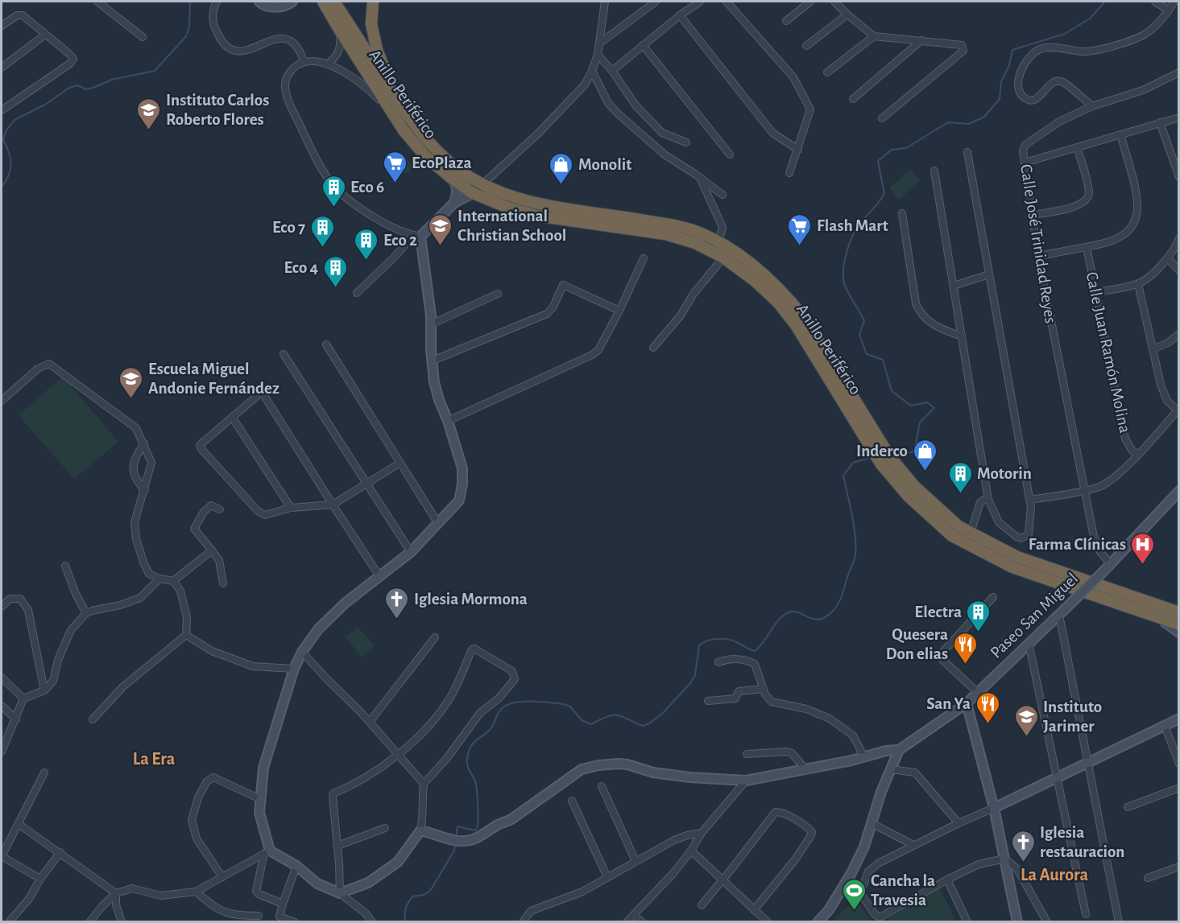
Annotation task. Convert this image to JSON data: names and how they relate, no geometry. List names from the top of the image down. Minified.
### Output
{"streets":{"highway":["Anillo Periférico"],"street":["Calle José Trinidad Reyes","Calle Juan Ramón Molina","Paseo San Miguel"]},"crossings":[["Calle José Trinidad Reyes","Calle Juan Ramón Molina"],["Calle José Trinidad Reyes","Paseo San Miguel"]],"districts":["La Era","La Aurora"],"places":{"school or university":["Instituto Carlos Roberto Flores","International Christian School","Escuela Miguel Andonie Fernández","Instituto Jarimer"],"supermarket":["EcoPlaza","Flash Mart"],"shop":["Monolit","Inderco"],"building":["Eco 6","Eco 7","Eco 2","Eco 4","Motorin","Electra"],"hospital":["Farma Clínicas"],"church":["Iglesia Mormona","Iglesia restauracion"],"restaurant":["Quesera Don elias","San Ya"],"sports":["Cancha la Travesia"]}}
